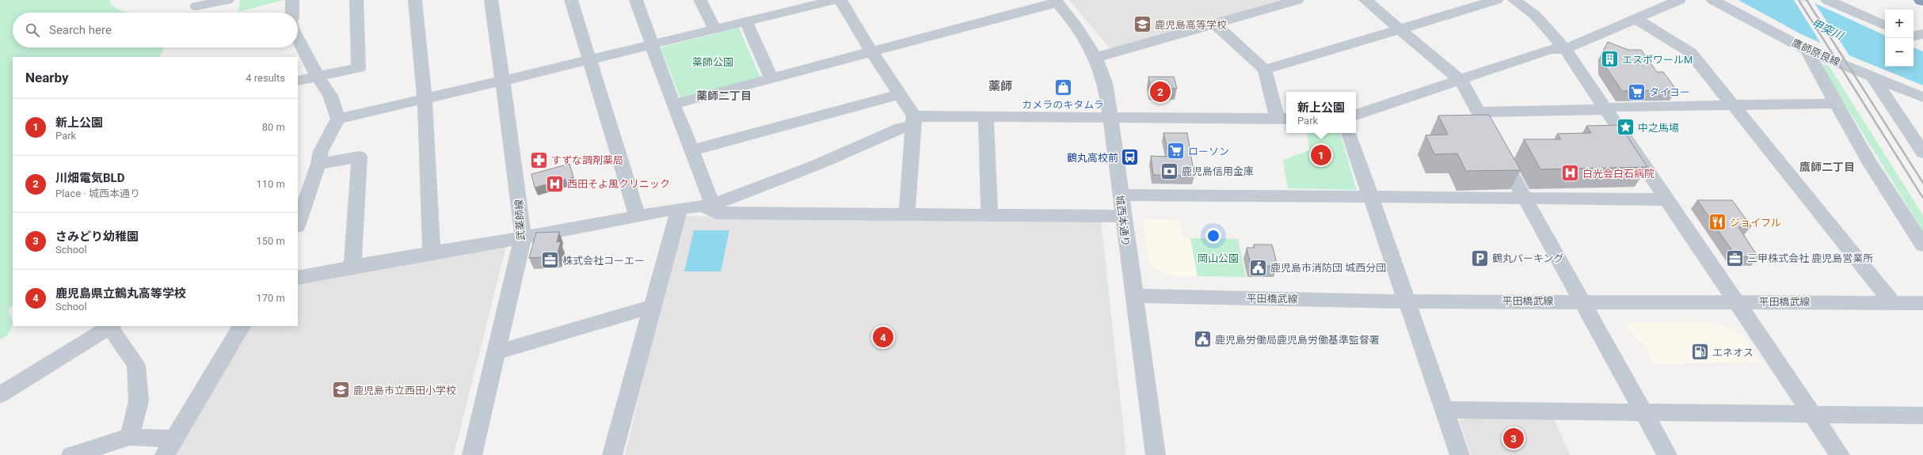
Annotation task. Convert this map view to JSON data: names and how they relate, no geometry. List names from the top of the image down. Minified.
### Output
{"streets":{"street":["鷹師原良線","武薬師線","城西本通り","平田橋武線"]},"crossings":[["城西本通り","平田橋武線"]],"districts":["薬師","薬師二丁目","鷹師二丁目"],"water":["甲突川"],"parks":["薬師公園","岡山公園"],"places":{"school or university":["鹿児島高等学校","鹿児島市立西田小学校"],"building":["エスポワールM"],"shop":["カメラのキタムラ"],"supermarket":["タイヨー","ローソン"],"place":["中之馬場"],"bus stop":["鶴丸高校前"],"pharmacy":["すずな調剤薬局"],"bank":["鹿児島信用金庫"],"hospital":["白光会白石病院","西田そよ風クリニック"],"restaurant":["ジョイフル"],"parking":["鶴丸パーキング"],"office":["三甲株式会社 鹿児島営業所","株式会社コーエー"],"public building":["鹿児島市消防団 城西分団","鹿児島労働局鹿児島労働基準監督署"],"fuel station":["エネオス"]},"page":{"map_buttons":["+","−"],"search":"Search here","heading":["Nearby","4 results"],"pins":["2","1","4","3"],"popup":["新上公園","Park"],"list":[{"mark":"1","name":"新上公園","note":"Park","value":"80 m"},{"mark":"2","name":"川畑電気BLD","note":"Place · 城西本通り","value":"110 m"},{"mark":"3","name":"さみどり幼稚園","note":"School","value":"150 m"},{"mark":"4","name":"鹿児島県立鶴丸高等学校","note":"School","value":"170 m"}]}}
